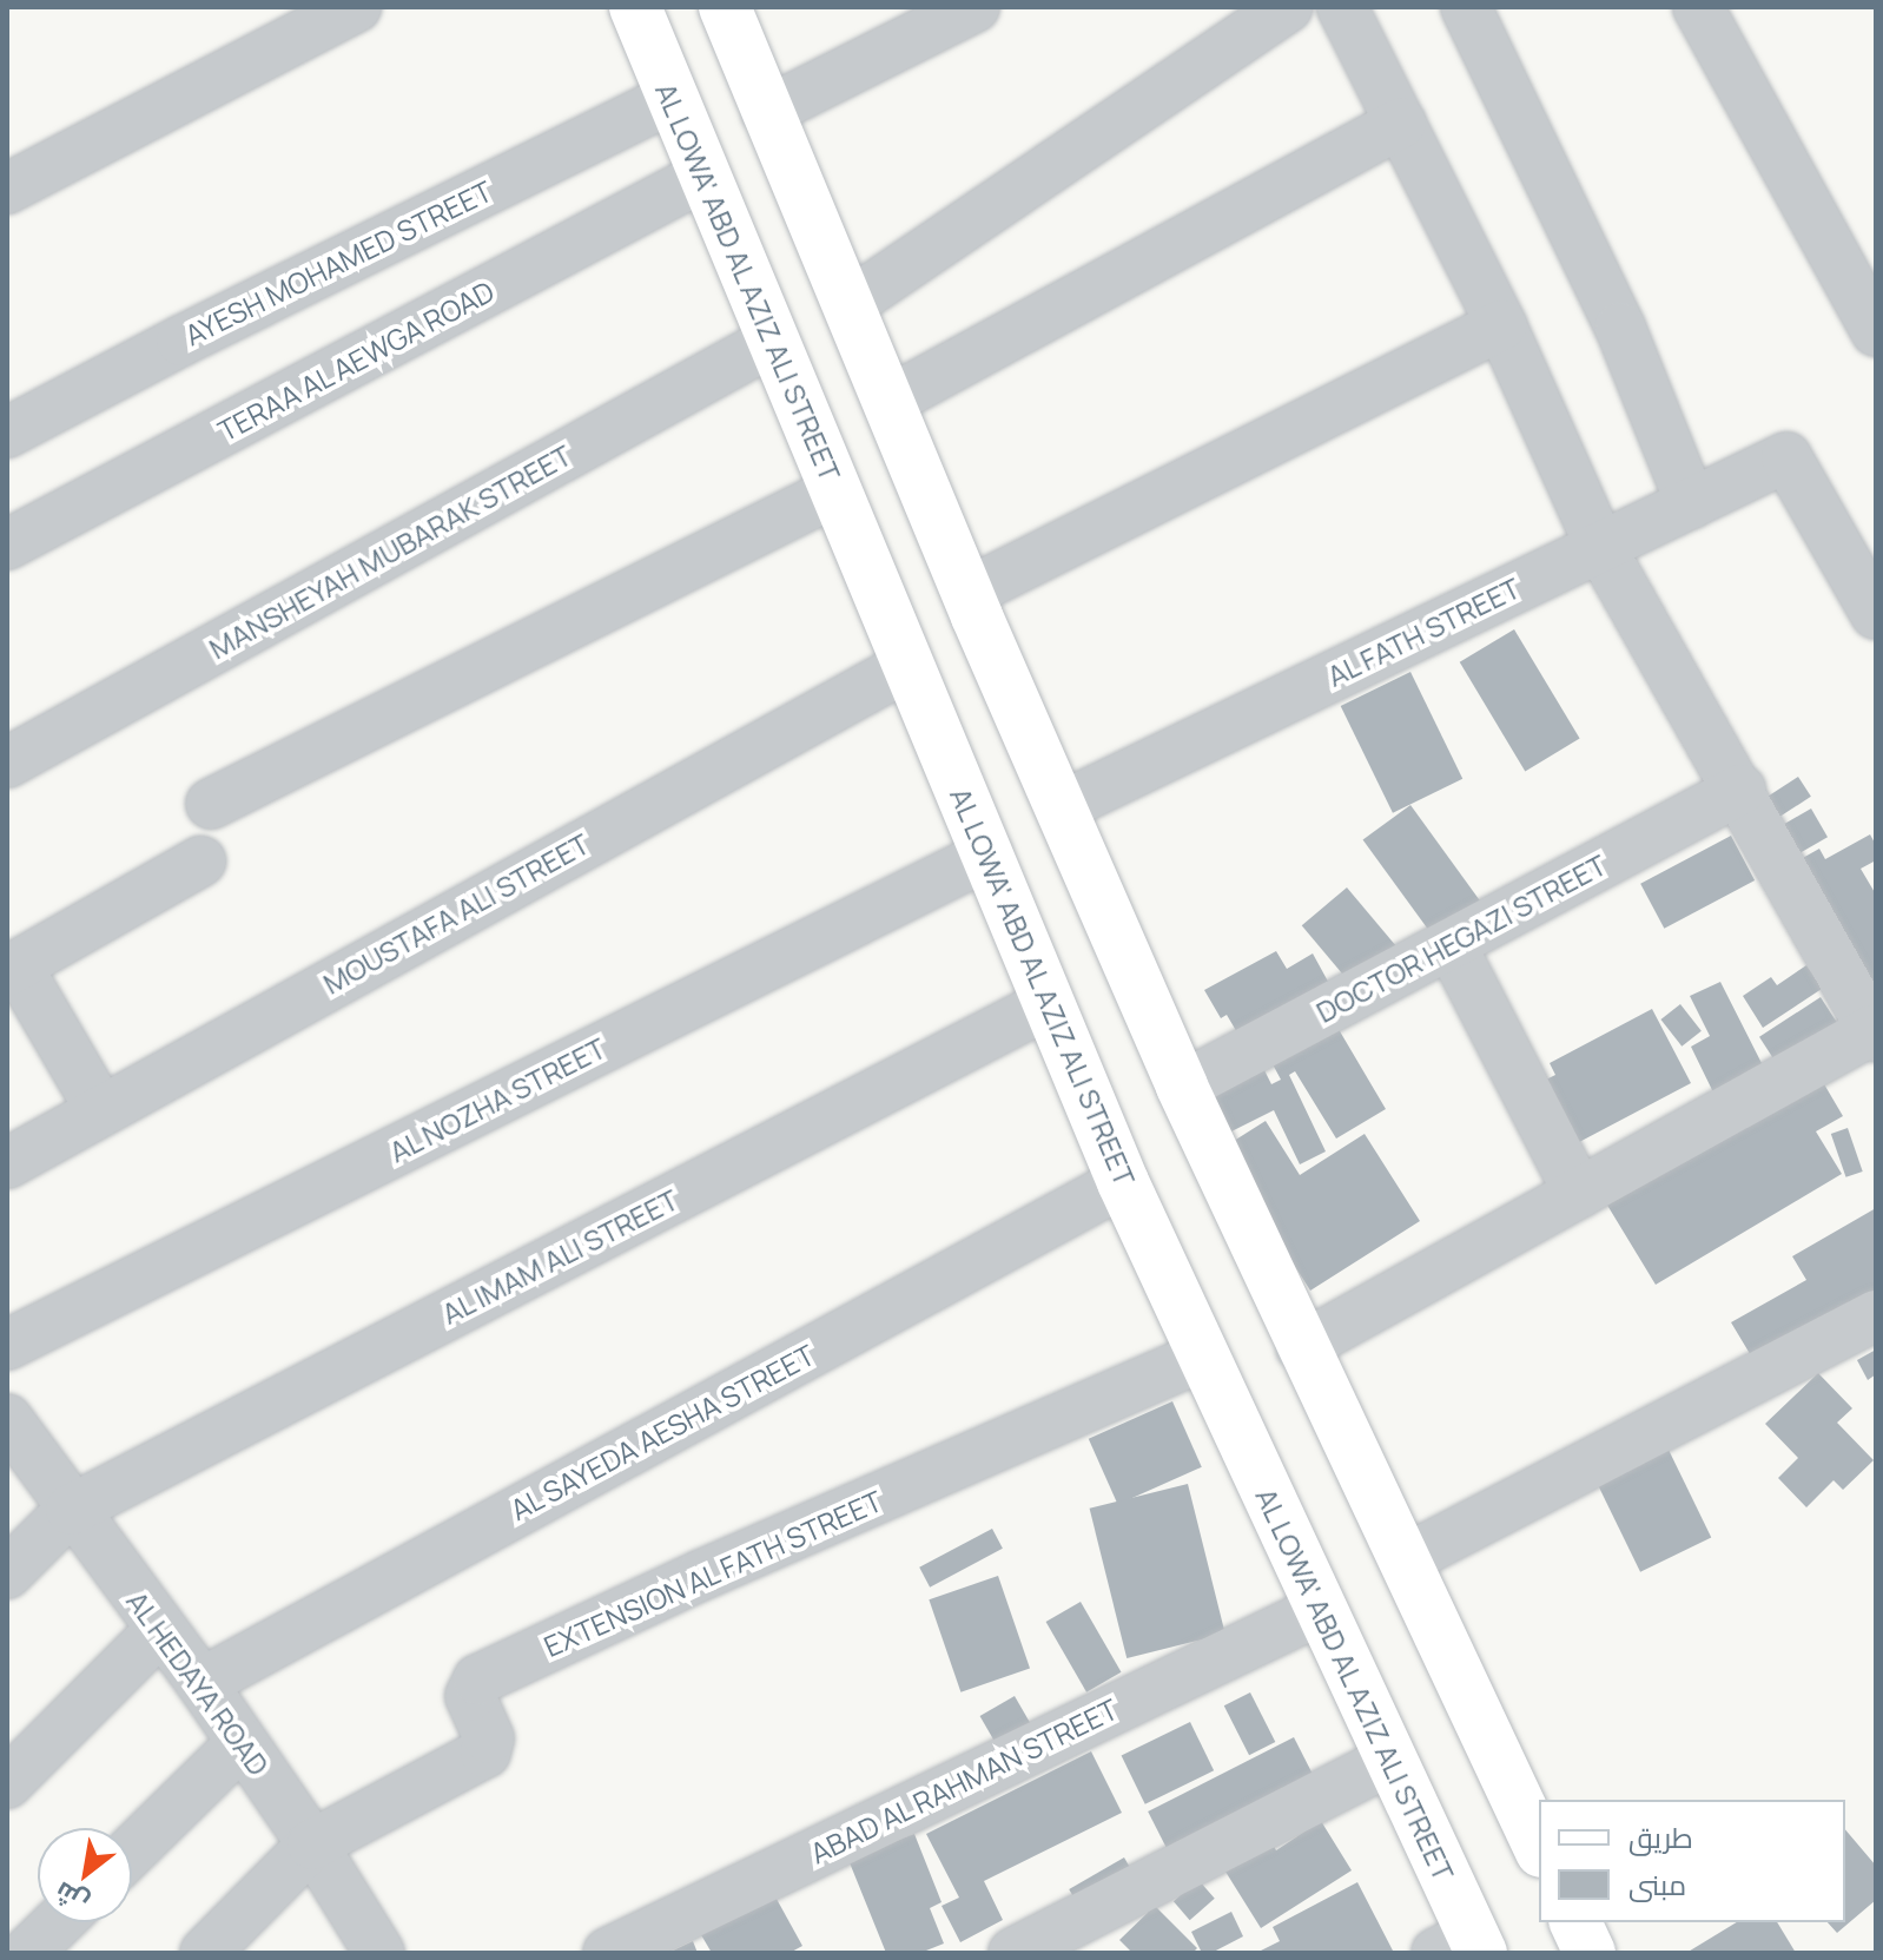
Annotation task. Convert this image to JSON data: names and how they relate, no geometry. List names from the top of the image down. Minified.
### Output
{"streets":{"main road":["AL LOWA' ABD AL AZIZ ALI STREET"],"street":["AYESH MOHAMED STREET","TERAA AL AEWGA ROAD","MANSHEYAH MUBARAK STREET","AL FATH STREET","MOUSTAFA ALI STREET","DOCTOR HEGAZI STREET","AL NOZHA STREET","AL IMAM ALI STREET","AL SAYEDA AESHA STREET","EXTENSION AL FATH STREET","AL HEDAYA ROAD","ABAD AL RAHMAN STREET"]},"crossings":[["AYESH MOHAMED STREET","AL LOWA' ABD AL AZIZ ALI STREET"],["AL LOWA' ABD AL AZIZ ALI STREET","TERAA AL AEWGA ROAD"],["AL LOWA' ABD AL AZIZ ALI STREET","MANSHEYAH MUBARAK STREET"],["AL LOWA' ABD AL AZIZ ALI STREET","MOUSTAFA ALI STREET"],["AL LOWA' ABD AL AZIZ ALI STREET","AL NOZHA STREET"],["AL LOWA' ABD AL AZIZ ALI STREET","AL IMAM ALI STREET"],["AL LOWA' ABD AL AZIZ ALI STREET","AL SAYEDA AESHA STREET"],["AL LOWA' ABD AL AZIZ ALI STREET","EXTENSION AL FATH STREET"],["AL LOWA' ABD AL AZIZ ALI STREET","ABAD AL RAHMAN STREET"],["AL IMAM ALI STREET","AL HEDAYA ROAD"],["AL SAYEDA AESHA STREET","AL HEDAYA ROAD"],["EXTENSION AL FATH STREET","AL HEDAYA ROAD"]],"legend":["طريق","مبنى"],"north":"bottom left"}
